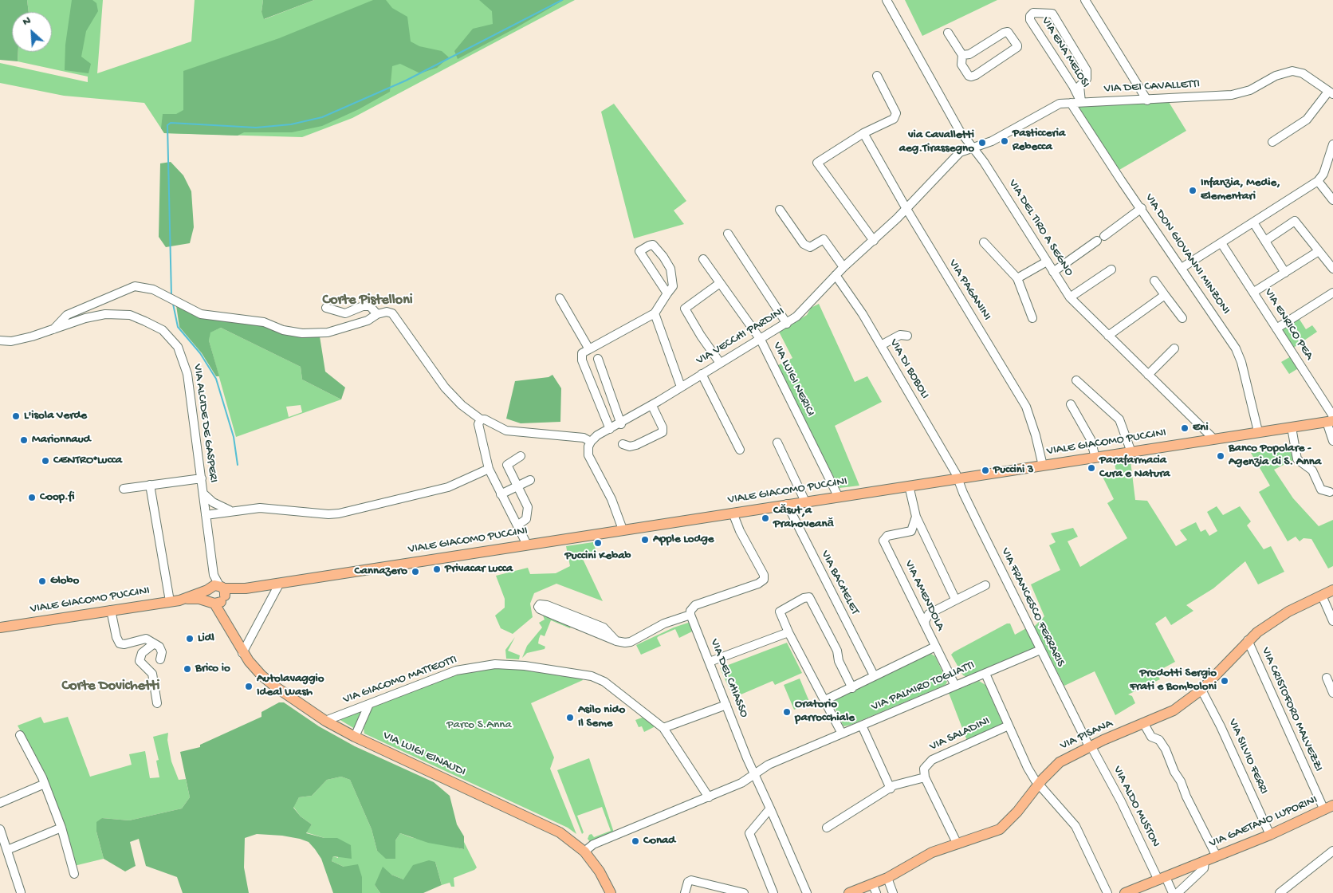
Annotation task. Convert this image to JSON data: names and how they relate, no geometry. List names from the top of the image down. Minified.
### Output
{"streets":{"main road":["VIALE GIACOMO PUCCINI","VIA PISANA","VIA LUIGI EINAUDI","VIA GAETANO LUPORINI"],"street":["VIA ENA MELOSI","VIA DEI CAVALLETTI","VIA DEL TIRO A SEGNO","VIA DON GIOVANNI MINZONI","VIA PAGANINI","VIA ENRICO PEA","VIA VECCHI PARDINI","VIA DI BOBOLI","VIA LUIGI NERICI","VIA ALCIDE DE GASPERI","VIA BACHELET","VIA AMENDOLA","VIA FRANCESCO FERRARIS","VIA DEL CHIASSO","VIA GIACOMO MATTEOTTI","VIA PALMIRO TOGLIATTI","VIA CRISTOFORO MALVEZZI","VIA SALADINI","VIA SILVIO FERRI","VIA ALDO MUSTON"]},"crossings":[["VIA ENA MELOSI","VIA DEI CAVALLETTI"],["VIA DEI CAVALLETTI","VIA DEL TIRO A SEGNO"],["VIA DEI CAVALLETTI","VIA DON GIOVANNI MINZONI"],["VIA DEI CAVALLETTI","VIA VECCHI PARDINI"],["VIA DEL TIRO A SEGNO","VIA VECCHI PARDINI"],["VIA DEL TIRO A SEGNO","VIALE GIACOMO PUCCINI"],["VIA DON GIOVANNI MINZONI","VIALE GIACOMO PUCCINI"],["VIA PAGANINI","VIA VECCHI PARDINI"],["VIA PAGANINI","VIALE GIACOMO PUCCINI"],["VIA ENRICO PEA","VIALE GIACOMO PUCCINI"],["VIA VECCHI PARDINI","VIA DI BOBOLI"],["VIA VECCHI PARDINI","VIA LUIGI NERICI"],["VIA DI BOBOLI","VIALE GIACOMO PUCCINI"],["VIA DI BOBOLI","VIA FRANCESCO FERRARIS"],["VIA LUIGI NERICI","VIALE GIACOMO PUCCINI"],["VIA ALCIDE DE GASPERI","VIALE GIACOMO PUCCINI"],["VIA ALCIDE DE GASPERI","VIA LUIGI EINAUDI"],["VIALE GIACOMO PUCCINI","VIA BACHELET"],["VIALE GIACOMO PUCCINI","VIA FRANCESCO FERRARIS"],["VIALE GIACOMO PUCCINI","VIA LUIGI EINAUDI"],["VIA AMENDOLA","VIA PALMIRO TOGLIATTI"],["VIA FRANCESCO FERRARIS","VIA PALMIRO TOGLIATTI"],["VIA FRANCESCO FERRARIS","VIA PISANA"],["VIA FRANCESCO FERRARIS","VIA ALDO MUSTON"],["VIA DEL CHIASSO","VIA PALMIRO TOGLIATTI"],["VIA GIACOMO MATTEOTTI","VIA LUIGI EINAUDI"],["VIA PALMIRO TOGLIATTI","VIA LUIGI EINAUDI"],["VIA CRISTOFORO MALVEZZI","VIA PISANA"],["VIA CRISTOFORO MALVEZZI","VIA GAETANO LUPORINI"],["VIA PISANA","VIA SILVIO FERRI"],["VIA PISANA","VIA ALDO MUSTON"],["VIA SILVIO FERRI","VIA GAETANO LUPORINI"],["VIA ALDO MUSTON","VIA GAETANO LUPORINI"]],"districts":["Corte Pistelloni","Corte Dovichetti"],"parks":["Parco S.Anna"],"places":["Pasticceria Rebecca","via Cavalletti aeg.Tirassegno","Infanzia, Medie, Elementari","L'isola Verde","Eni","Marionnaud","Banco Popolare - Agenzia di S. Anna","CENTRO*Lucca","Parafarmacia Cura e Natura","Puccini 3","Coop.fi","Căsuța Prahoveană","Apple Lodge","Puccini Kebab","Privacar Lucca","Cannazero","Globo","Lidl","Brico io","Prodotti Sergio Frati e Bomboloni","Autolavaggio Ideal Wash","Oratorio parrocchiale","Asilo nido Il Seme","Conad"],"north":"top left"}
